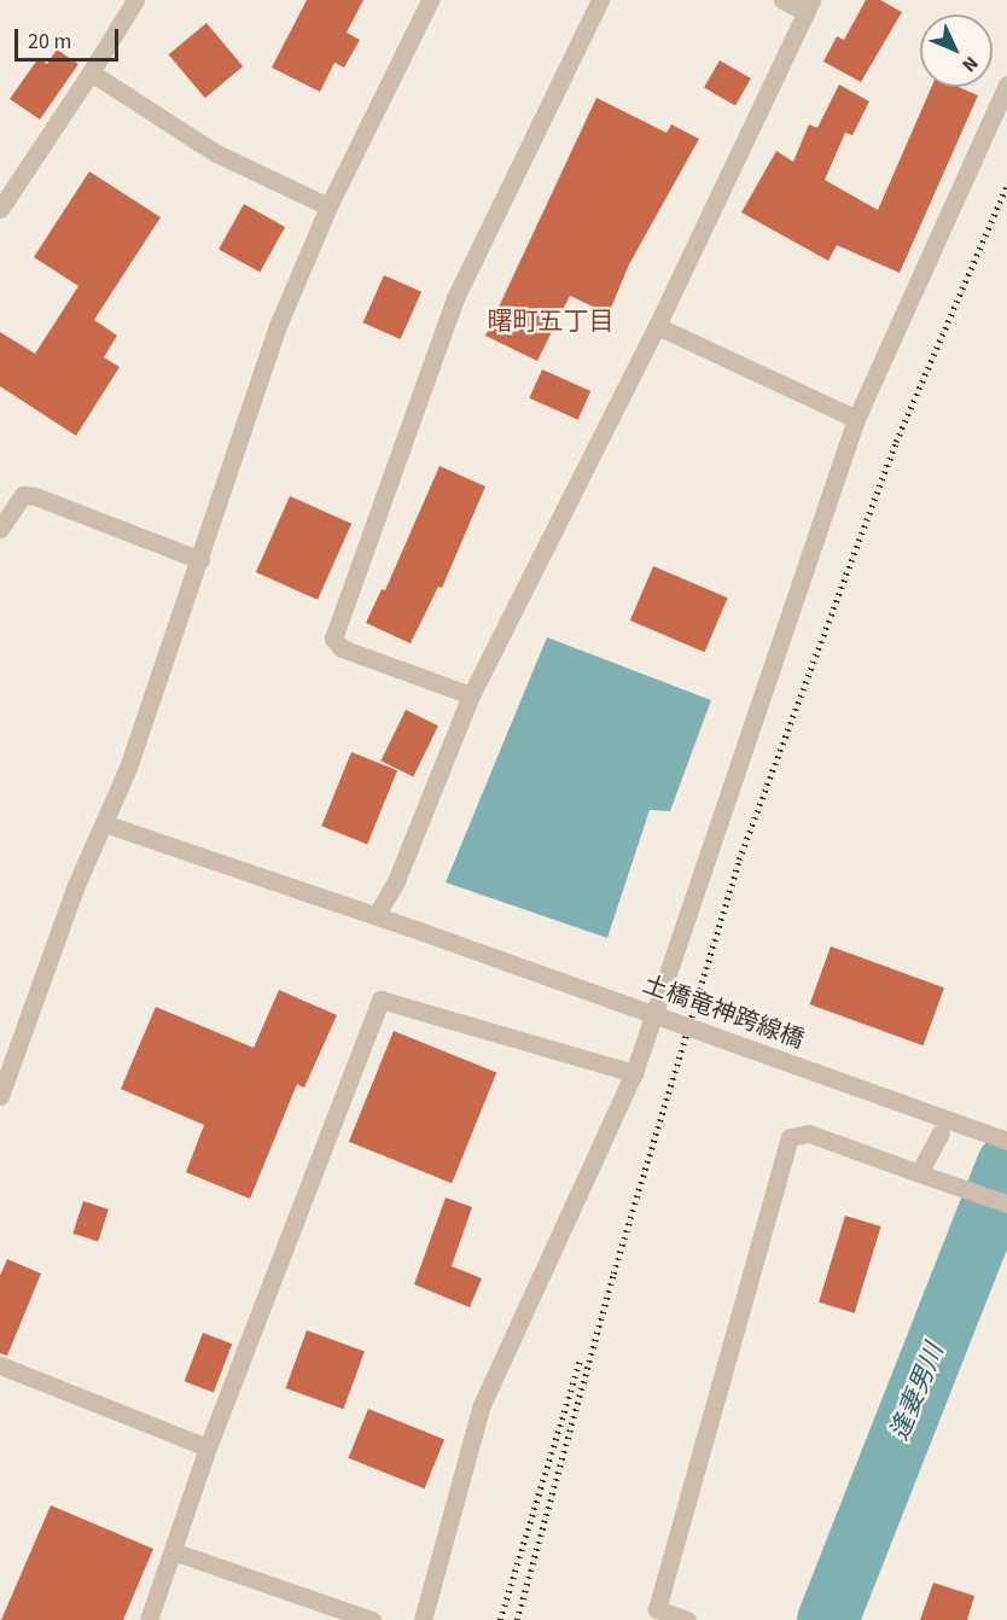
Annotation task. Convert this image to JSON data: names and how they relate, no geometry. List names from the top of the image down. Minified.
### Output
{"streets":{"street":["土橋竜神跨線橋"]},"districts":["曙町五丁目"],"water":["逢妻男川"],"scale_bar":"20 m","north":"bottom right"}
